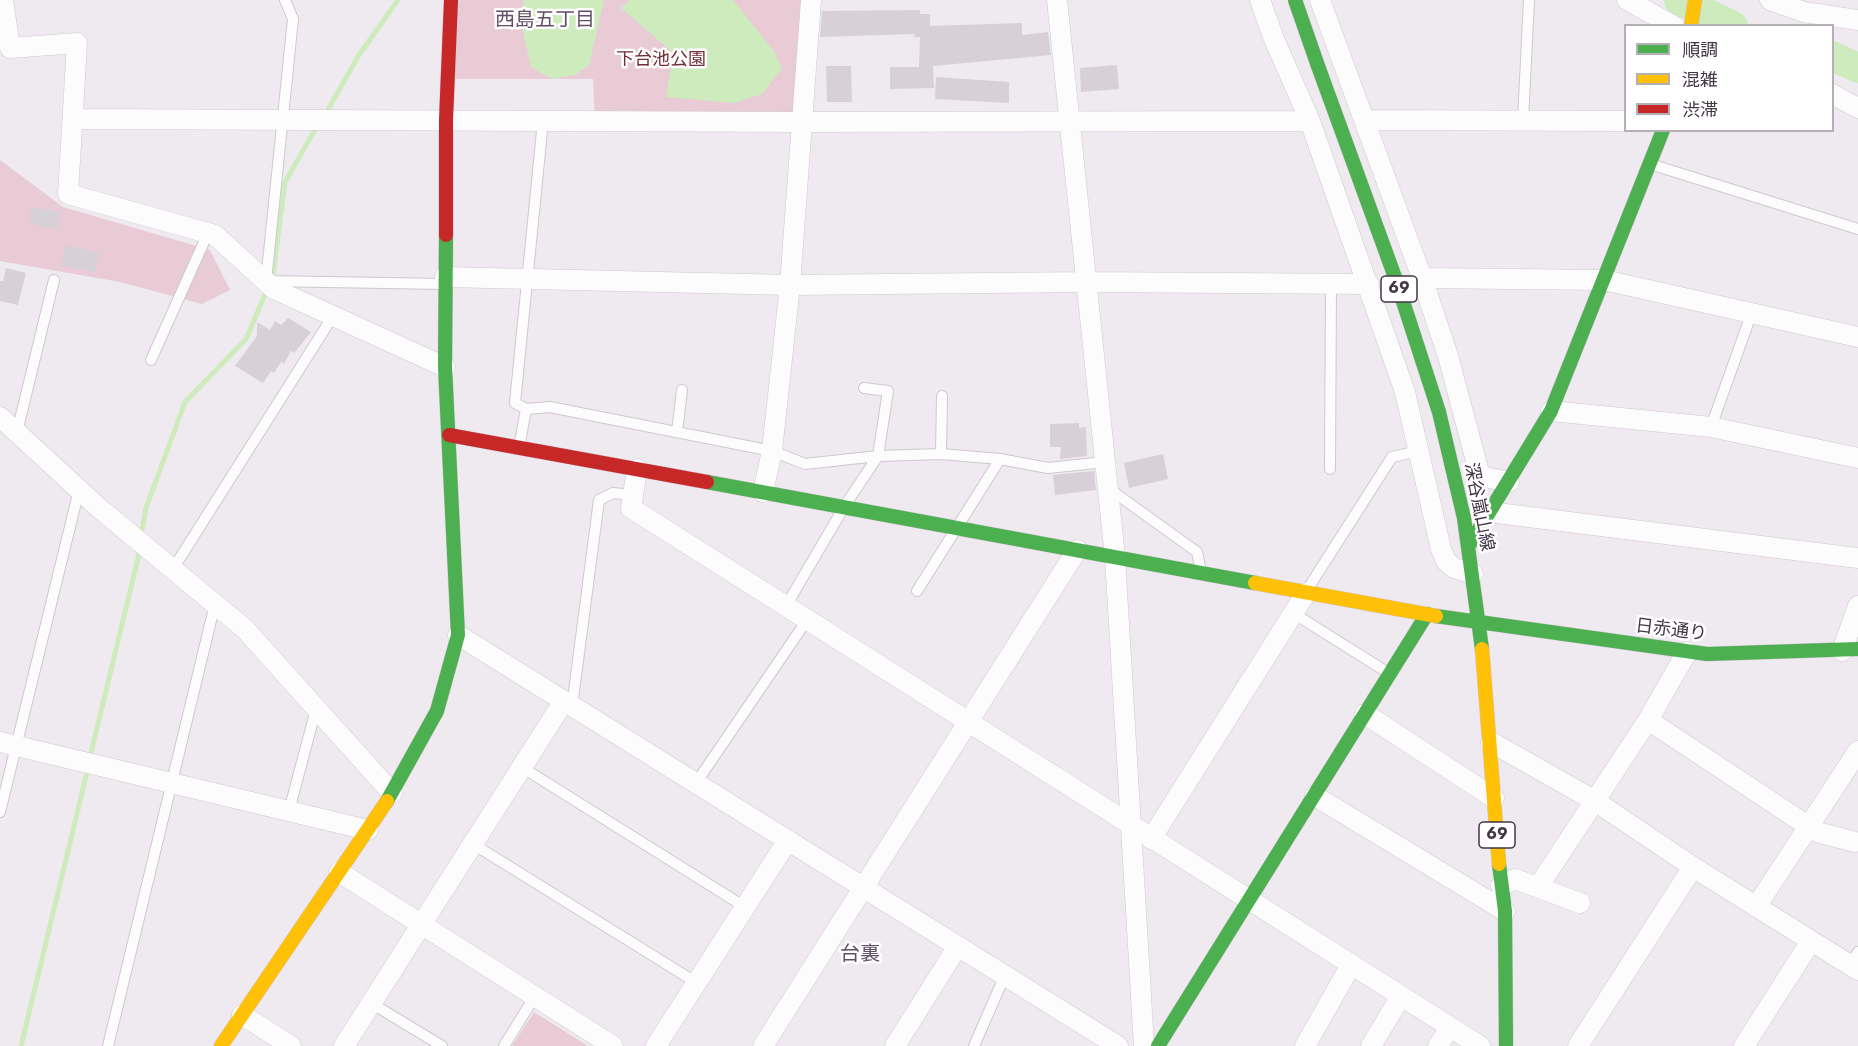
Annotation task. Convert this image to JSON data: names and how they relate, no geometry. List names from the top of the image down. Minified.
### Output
{"streets":{"street":["69","深谷嵐山線","日赤通り"]},"crossings":[["深谷嵐山線","日赤通り"]],"districts":["西島五丁目","台裏"],"parks":["下台池公園"],"legend":["順調","混雑","渋滞"]}
